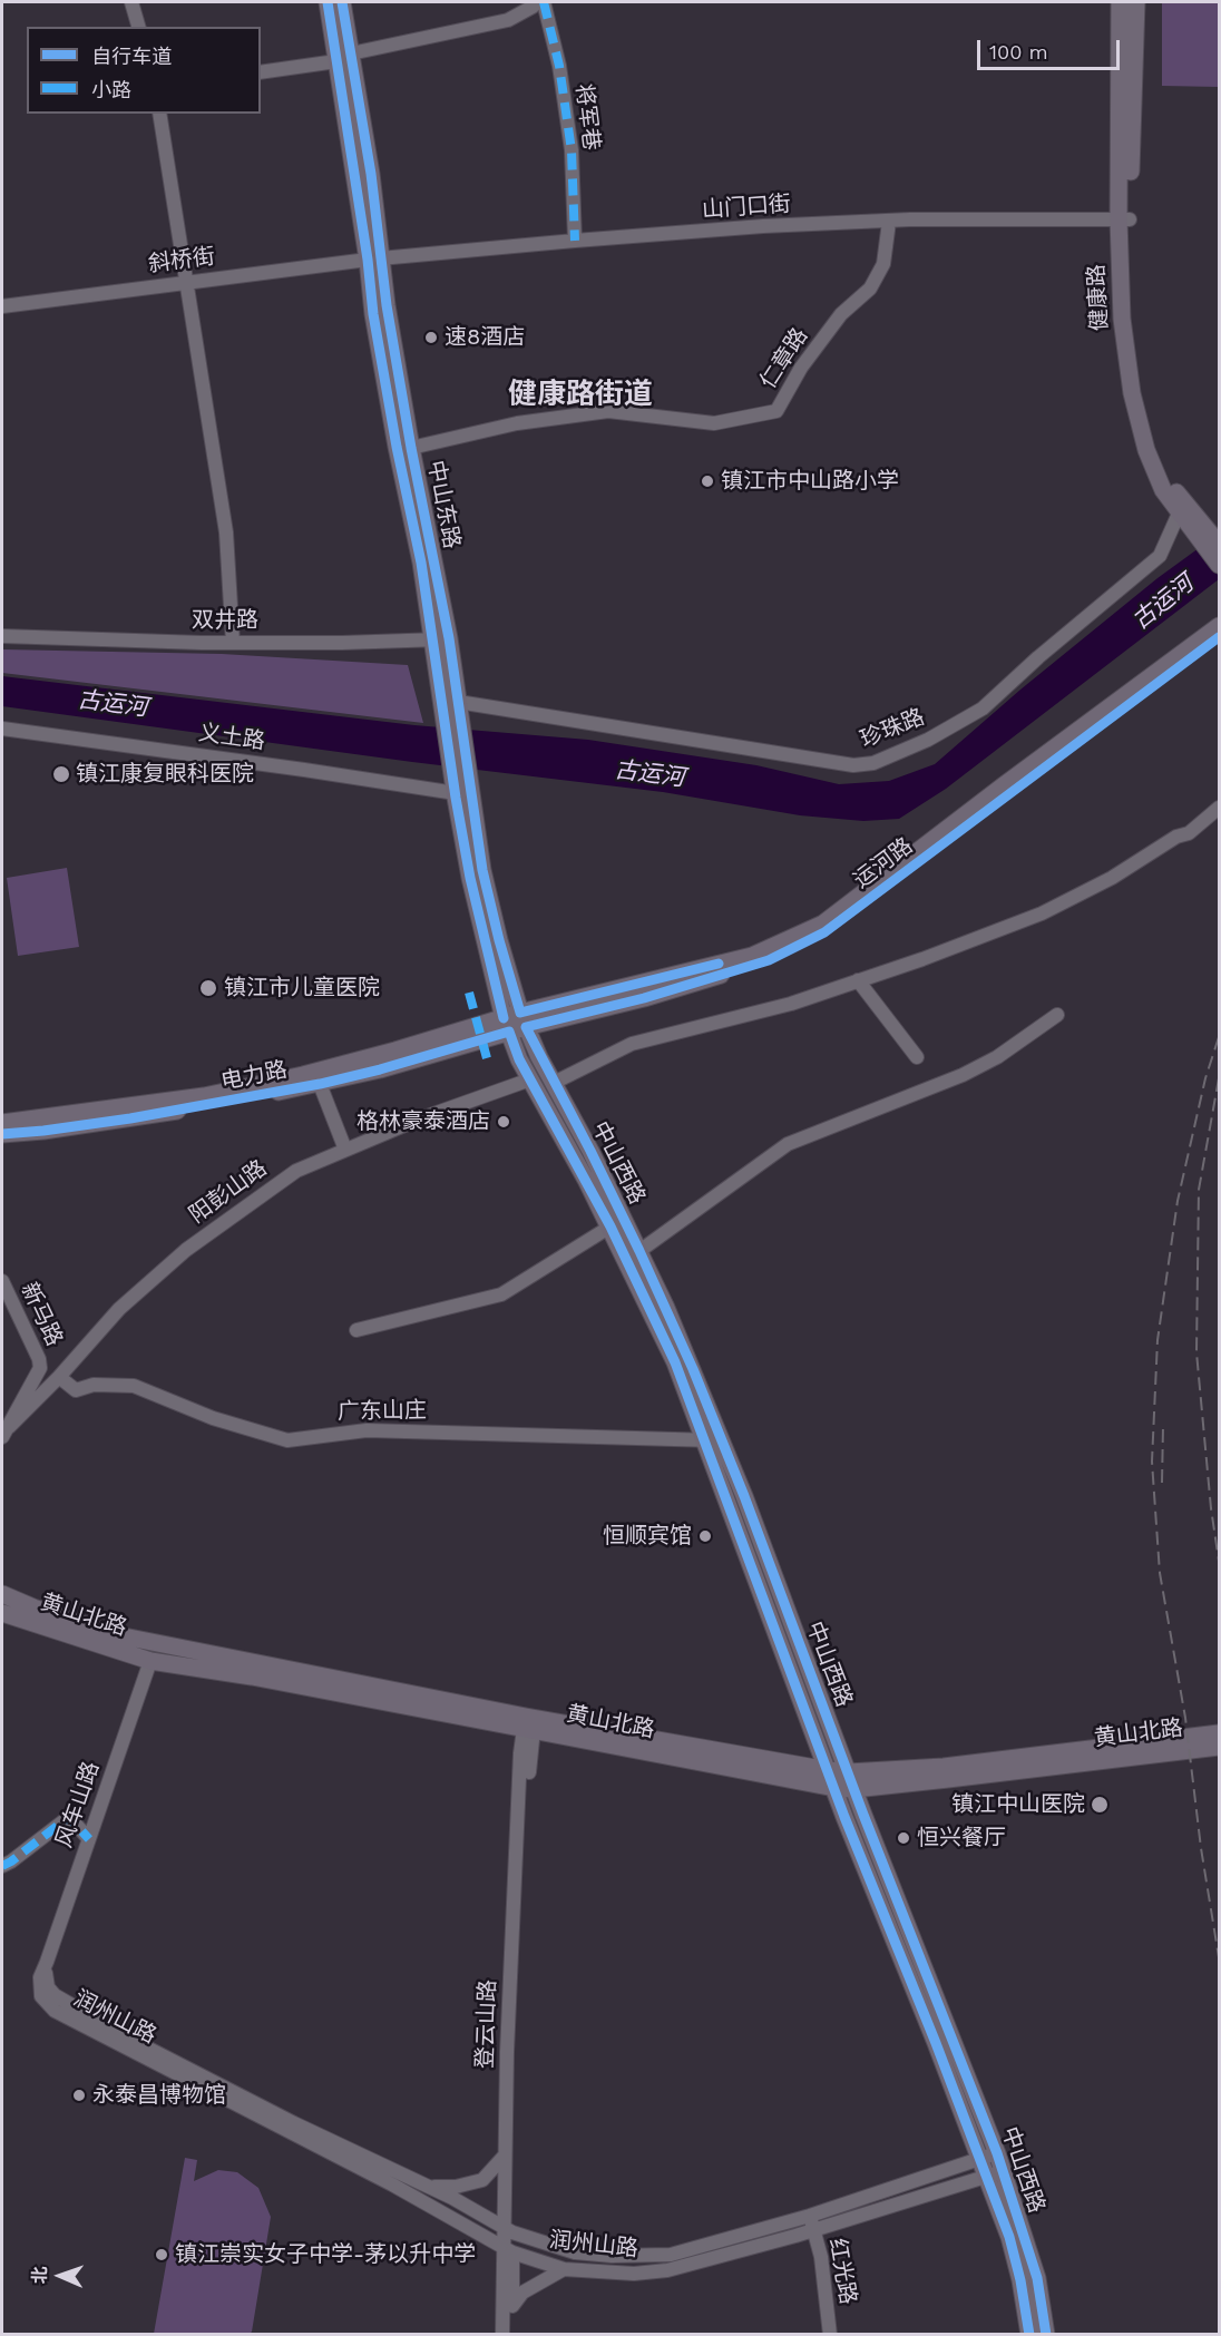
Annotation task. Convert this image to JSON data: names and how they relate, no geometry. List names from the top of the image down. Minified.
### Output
{"streets":{"main road":["健康路","中山东路","运河路","电力路","中山西路","黄山北路"],"street":["将军巷","山门口街","斜桥街","仁章路","双井路","珍珠路","义土路","阳彭山路","新马路","广东山庄","风车山路","润州山路","登云山路","红光路"]},"crossings":[["将军巷","山门口街"],["山门口街","斜桥街"],["山门口街","健康路"],["山门口街","仁章路"],["山门口街","中山东路"],["斜桥街","中山东路"],["健康路","珍珠路"],["仁章路","中山东路"],["中山东路","双井路"],["中山东路","珍珠路"],["中山东路","义土路"],["中山东路","运河路"],["中山东路","电力路"],["中山东路","中山西路"],["运河路","电力路"],["运河路","中山西路"],["电力路","中山西路"],["中山西路","阳彭山路"],["中山西路","广东山庄"],["中山西路","黄山北路"],["中山西路","润州山路"],["阳彭山路","新马路"],["阳彭山路","广东山庄"],["黄山北路","风车山路"],["黄山北路","登云山路"],["风车山路","润州山路"],["润州山路","登云山路"],["润州山路","红光路"]],"districts":["健康路街道"],"water":["古运河"],"places":["速8酒店","镇江市中山路小学","镇江康复眼科医院","镇江市儿童医院","格林豪泰酒店","恒顺宾馆","镇江中山医院","恒兴餐厅","永泰昌博物馆","镇江崇实女子中学-茅以升中学"],"legend":["自行车道","小路"],"scale_bar":"100 m","north":"left"}
